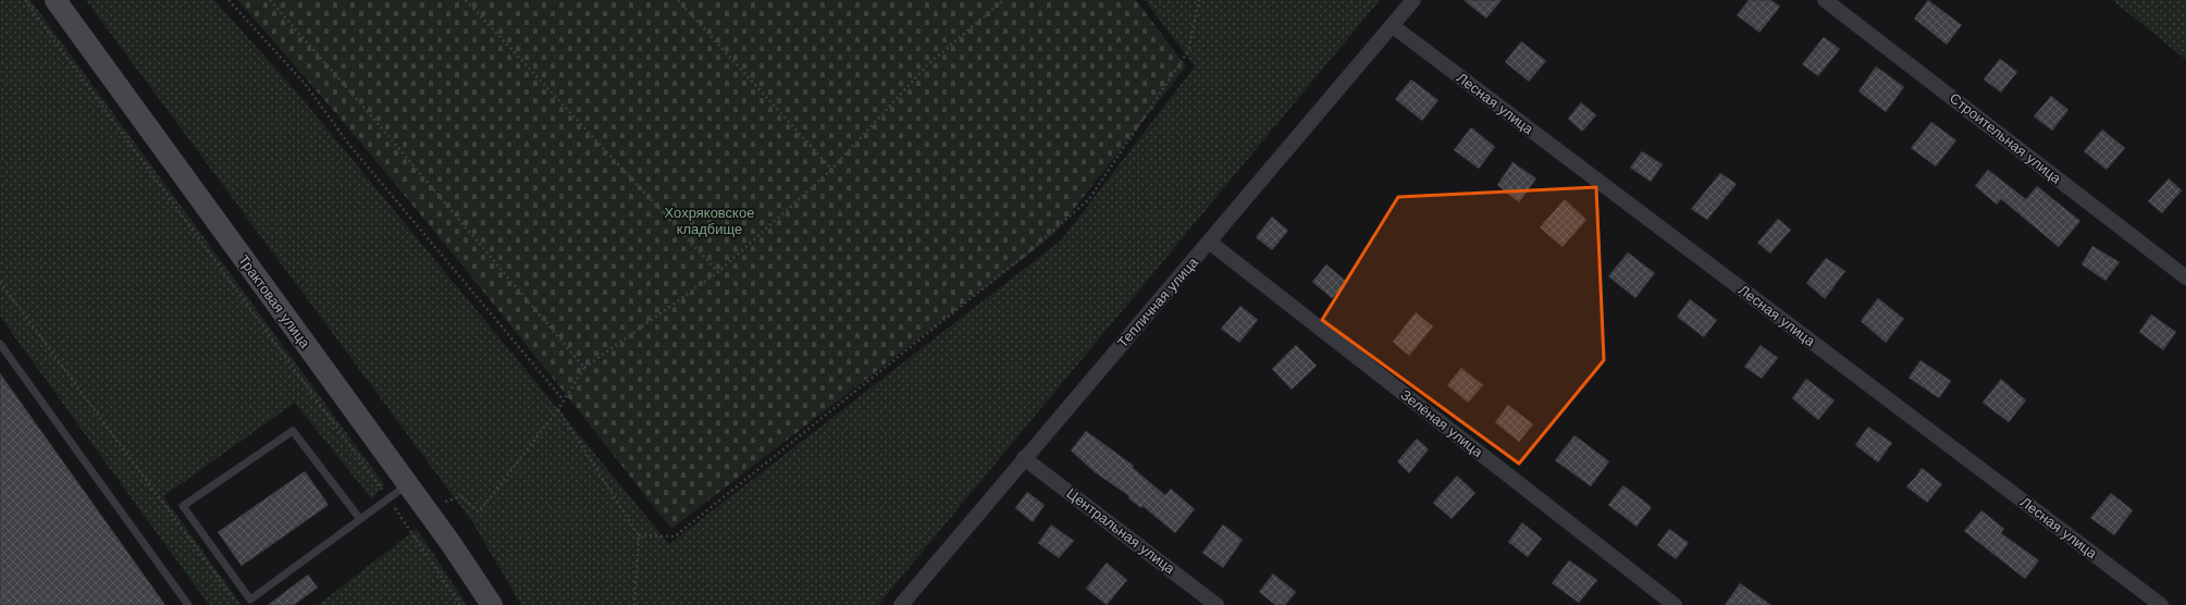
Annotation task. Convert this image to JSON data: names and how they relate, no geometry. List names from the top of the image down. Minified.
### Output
{"streets":{"street":["Лесная улица","Строительная улица","Трактовая улица","Тепличная улица","Зелёная улица","Центральная улица"]},"crossings":[["Лесная улица","Тепличная улица"],["Тепличная улица","Зелёная улица"],["Тепличная улица","Центральная улица"]],"parks":["Хохряковское кладбище"]}
